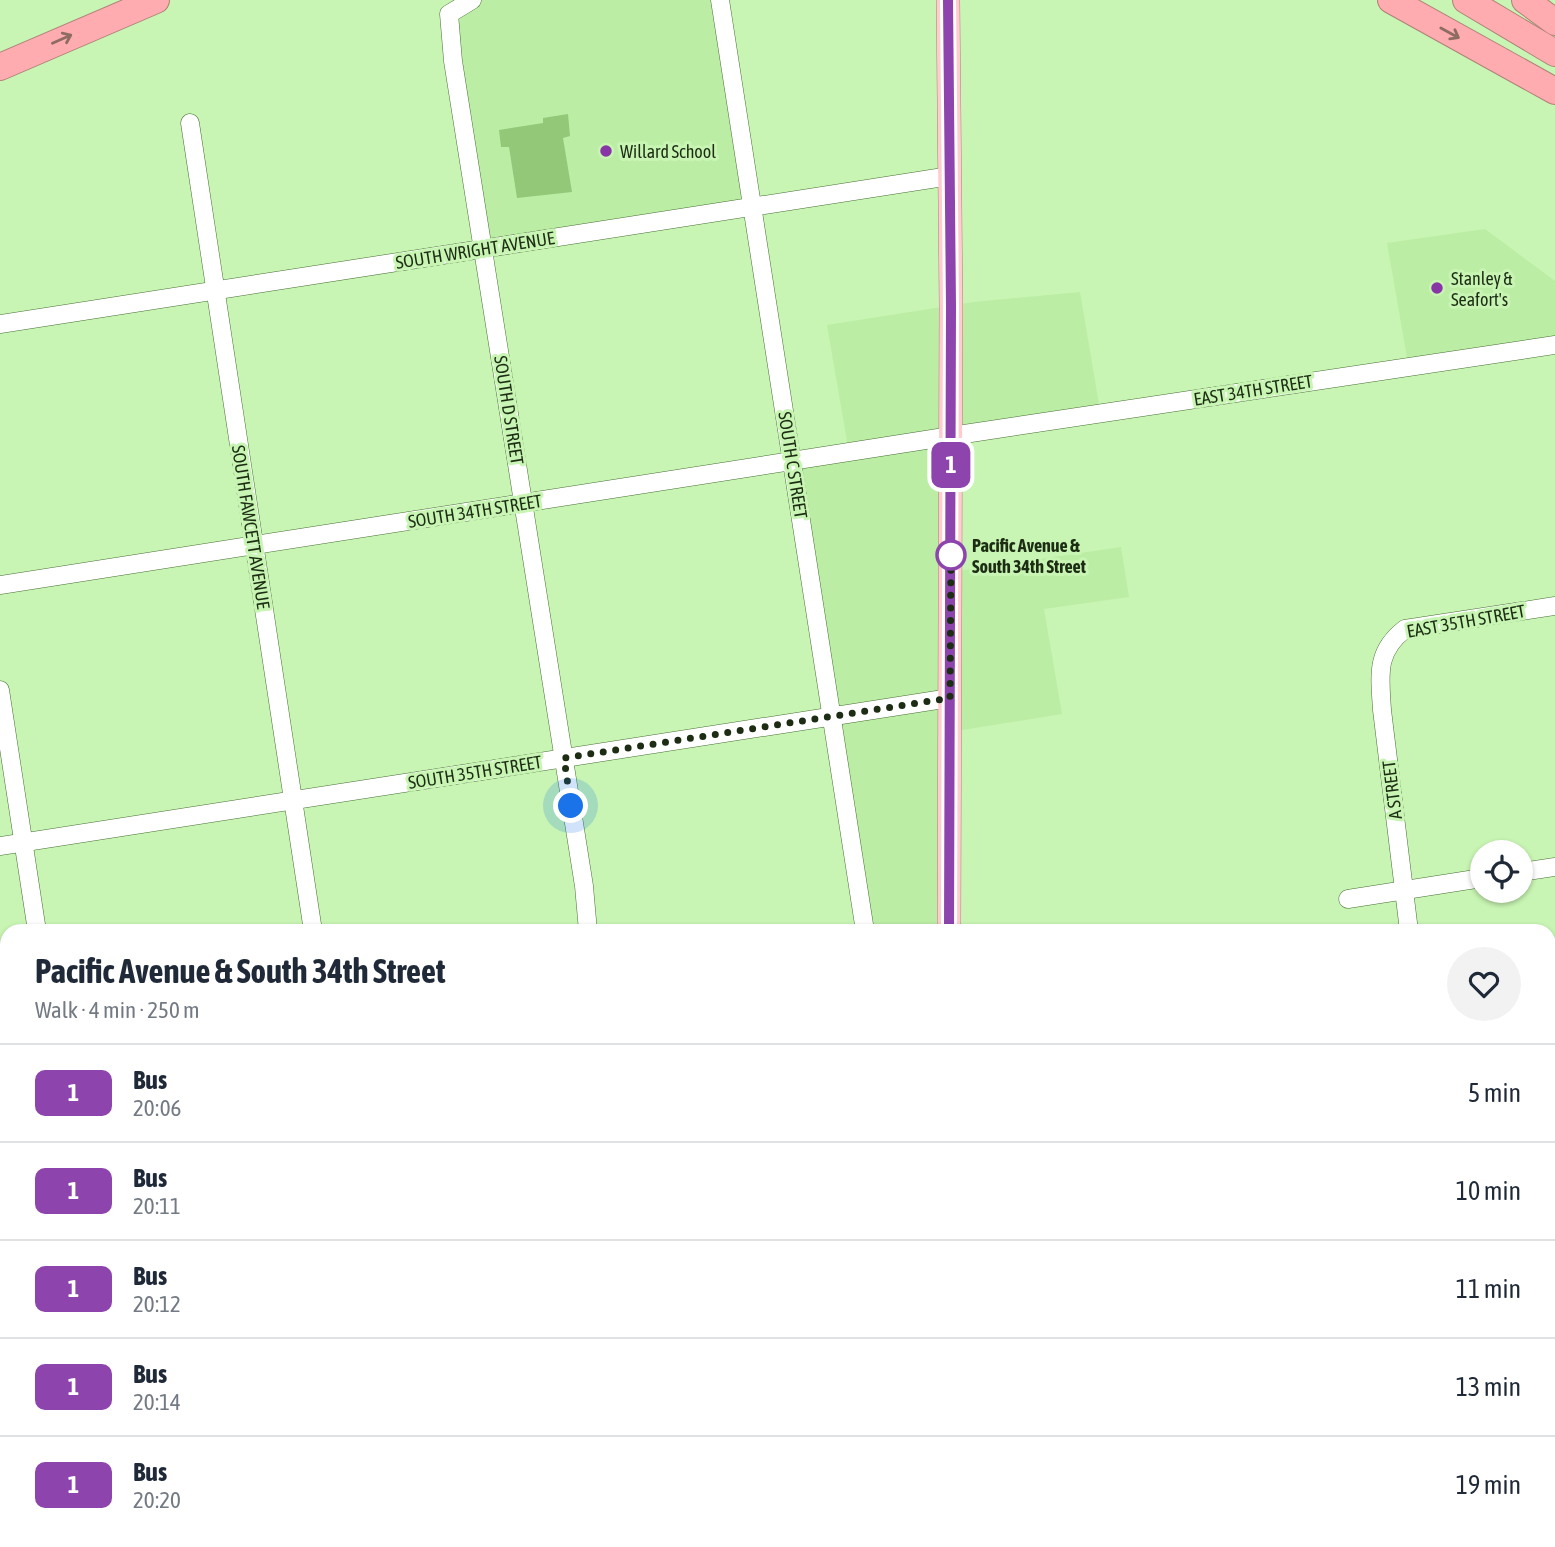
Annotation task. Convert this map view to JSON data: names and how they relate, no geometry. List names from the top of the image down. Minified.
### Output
{"streets":{"street":["SOUTH WRIGHT AVENUE","EAST 34TH STREET","SOUTH D STREET","SOUTH C STREET","SOUTH 34TH STREET","SOUTH FAWCETT AVENUE","EAST 35TH STREET","SOUTH 35TH STREET","A STREET"]},"crossings":[["SOUTH WRIGHT AVENUE","SOUTH D STREET"],["SOUTH WRIGHT AVENUE","SOUTH C STREET"],["SOUTH WRIGHT AVENUE","SOUTH FAWCETT AVENUE"],["EAST 34TH STREET","SOUTH 34TH STREET"],["SOUTH D STREET","SOUTH 34TH STREET"],["SOUTH D STREET","SOUTH 35TH STREET"],["SOUTH C STREET","SOUTH 34TH STREET"],["SOUTH C STREET","SOUTH 35TH STREET"],["SOUTH 34TH STREET","SOUTH FAWCETT AVENUE"],["SOUTH FAWCETT AVENUE","SOUTH 35TH STREET"],["EAST 35TH STREET","A STREET"]],"places":["Willard School","Stanley & Seafort's","Pacific Avenue & South 34th Street"],"lines":["bus line 1"],"page":{"on_map":"1","heading":["Pacific Avenue & South 34th Street","Walk · 4 min · 250 m"],"list":[{"mark":"1","name":"Bus","note":"20:06","value":"5 min"},{"mark":"1","name":"Bus","note":"20:11","value":"10 min"},{"mark":"1","name":"Bus","note":"20:12","value":"11 min"},{"mark":"1","name":"Bus","note":"20:14","value":"13 min"},{"mark":"1","name":"Bus","note":"20:20","value":"19 min"}]}}
